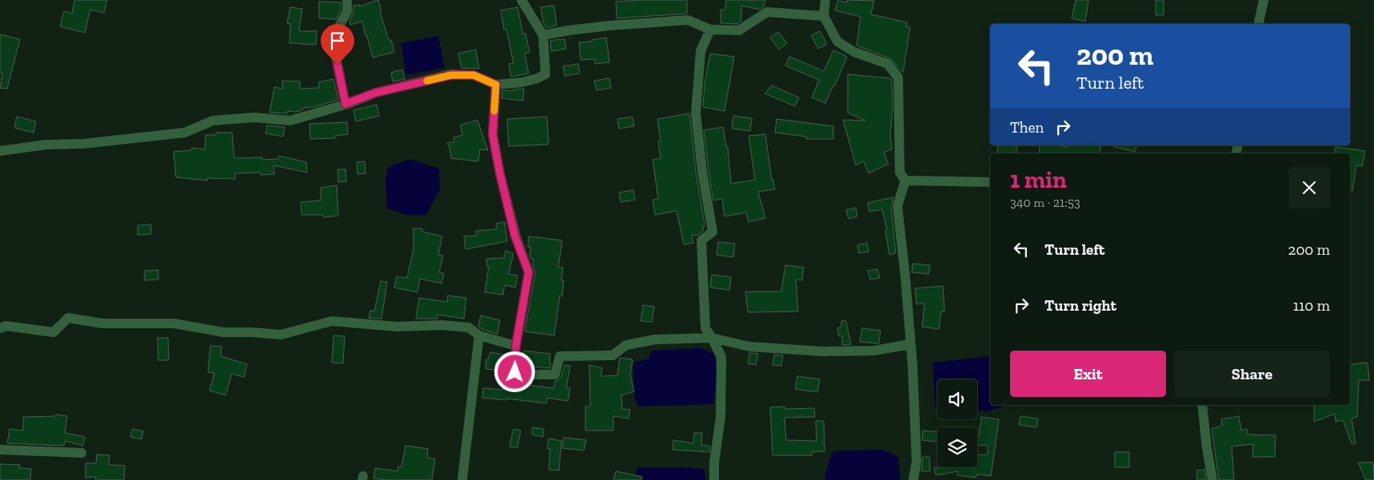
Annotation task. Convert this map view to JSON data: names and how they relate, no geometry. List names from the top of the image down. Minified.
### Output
{"page":{"turn":["200 m","Turn left"],"then":"Then","heading":["1 min","340 m · 21:53"],"list":[{"name":"Turn left","value":"200 m"},{"name":"Turn right","value":"110 m"}],"buttons":["Exit","Share"]}}
